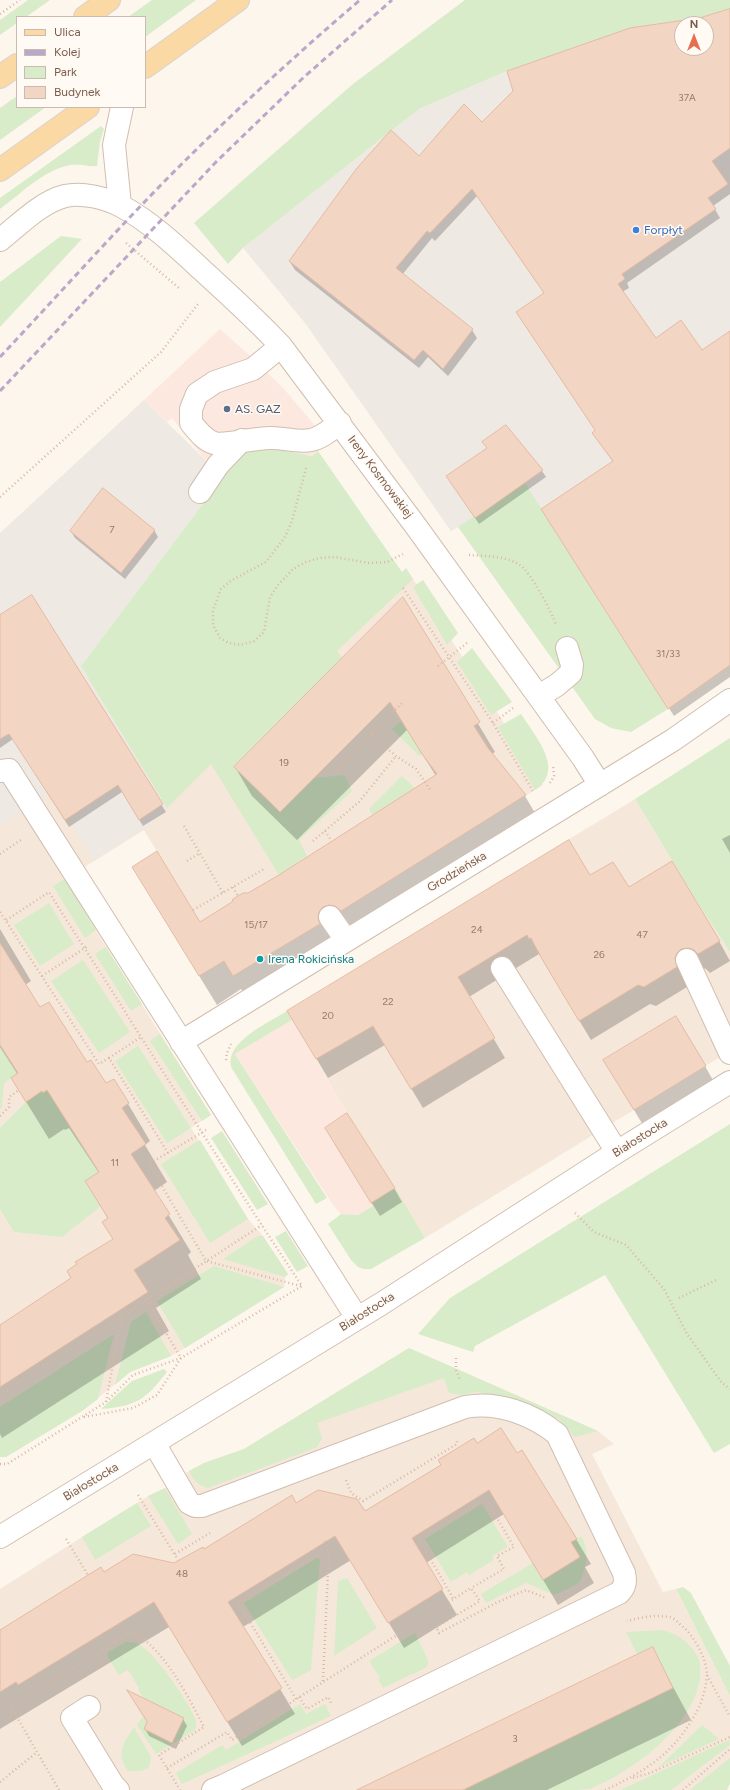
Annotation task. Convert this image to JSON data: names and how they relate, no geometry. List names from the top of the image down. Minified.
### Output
{"streets":{"street":["Ireny Kosmowskiej","Grodzieńska","Białostocka"]},"crossings":[["Ireny Kosmowskiej","Grodzieńska"]],"places":["Forpłyt","AS. GAZ","Irena Rokicińska"],"house_numbers":["37A","7","31/33","19","15/17","24","47","26","22","20","11","48","3"],"legend":["Ulica","Kolej","Park","Budynek"],"north":"top"}
